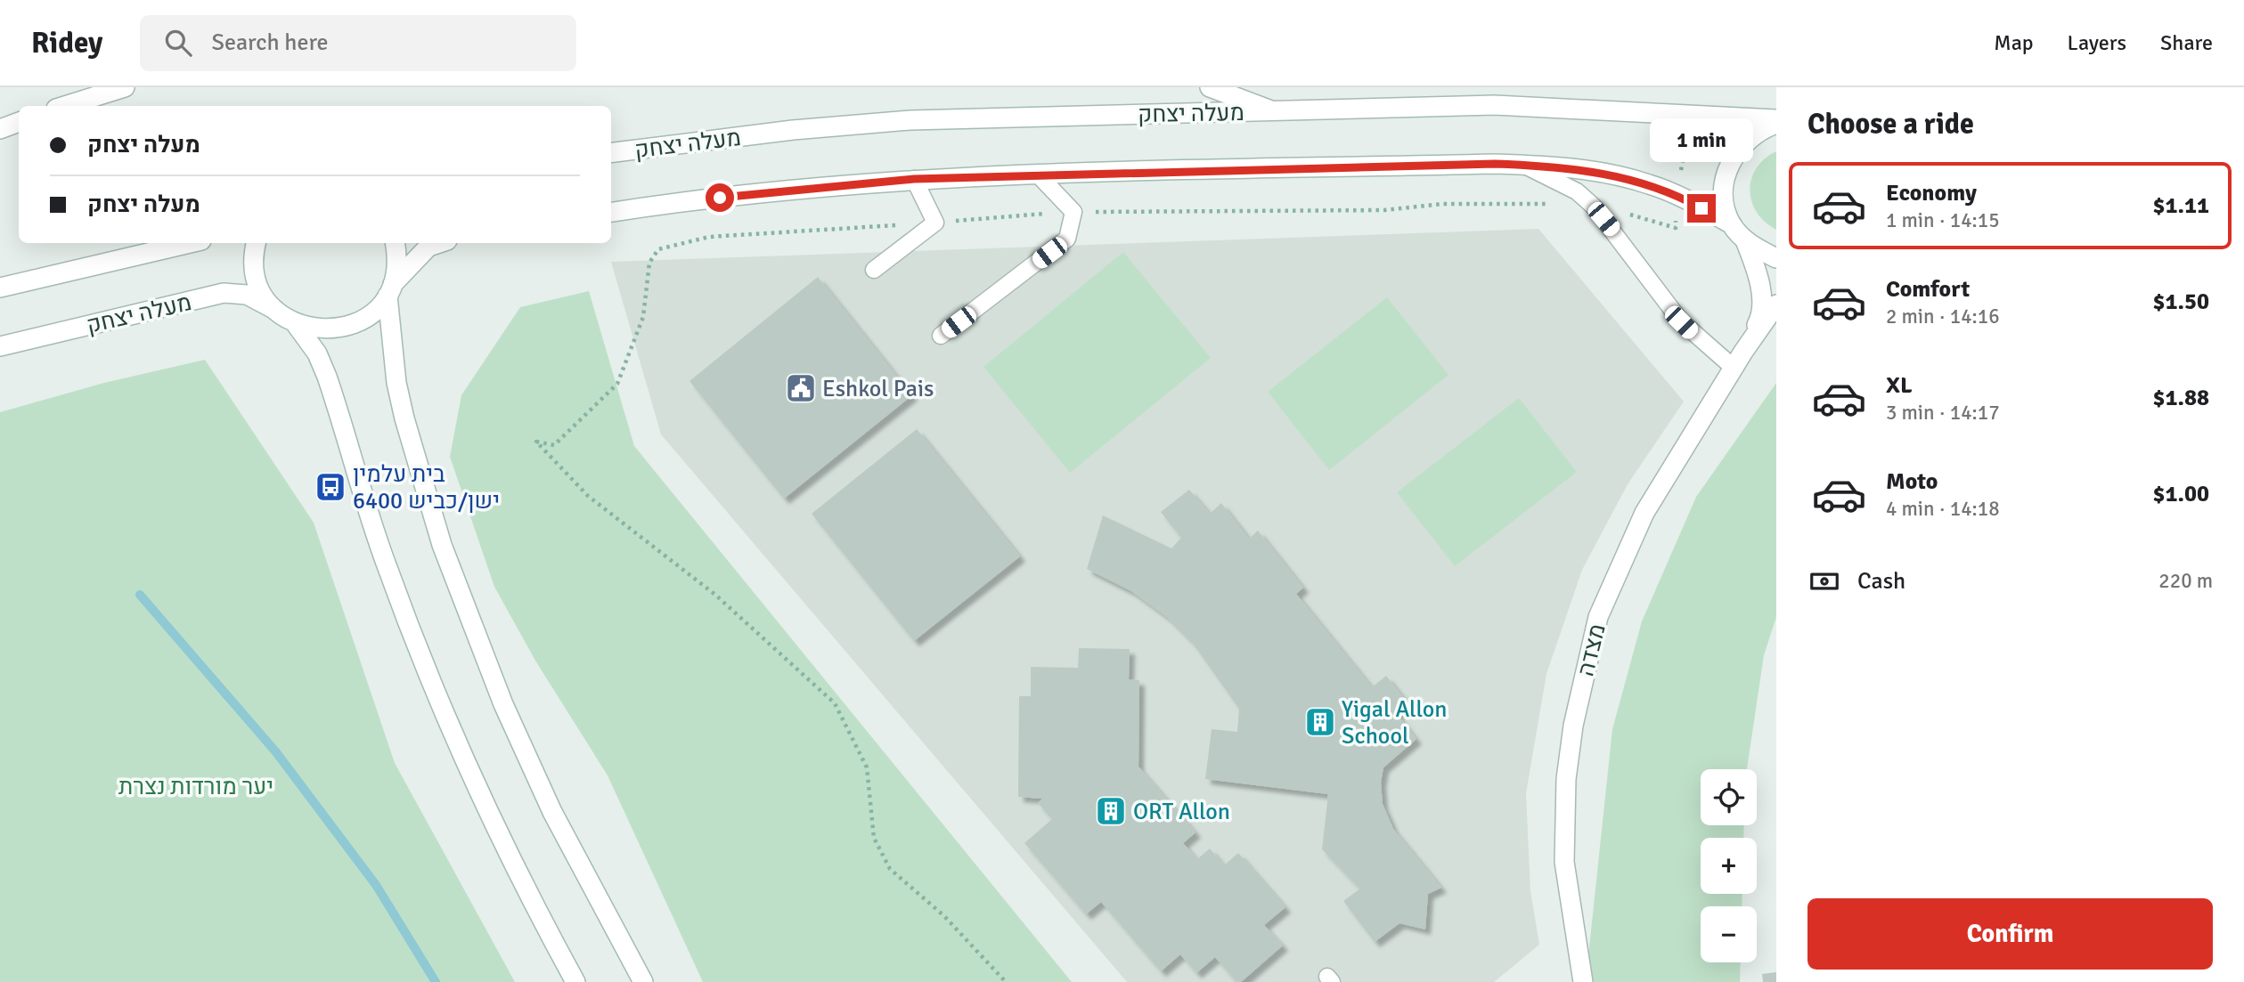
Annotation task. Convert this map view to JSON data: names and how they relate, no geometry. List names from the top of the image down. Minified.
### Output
{"streets":{"main road":["מעלה יצחק","מצדה"]},"parks":["יער מורדות נצרת"],"places":{"public building":["Eshkol Pais"],"bus stop":["בית עלמין ישן/כביש 6400"],"building":["Yigal Allon School","ORT Allon"]},"page":{"header":"Ridey","search":"Search here","nav":["Map","Layers","Share"],"heading":"Choose a ride","banner":["מעלה יצחק","מעלה יצחק"],"bubble":"1 min","list":[{"name":"Economy","note":"1 min · 14:15","value":"$1.11"},{"name":"Comfort","note":"2 min · 14:16","value":"$1.50"},{"name":"XL","note":"3 min · 14:17","value":"$1.88"},{"name":"Moto","note":"4 min · 14:18","value":"$1.00"}],"pay":["Cash","220 m"],"map_buttons":["+","−"],"buttons":"Confirm"}}
